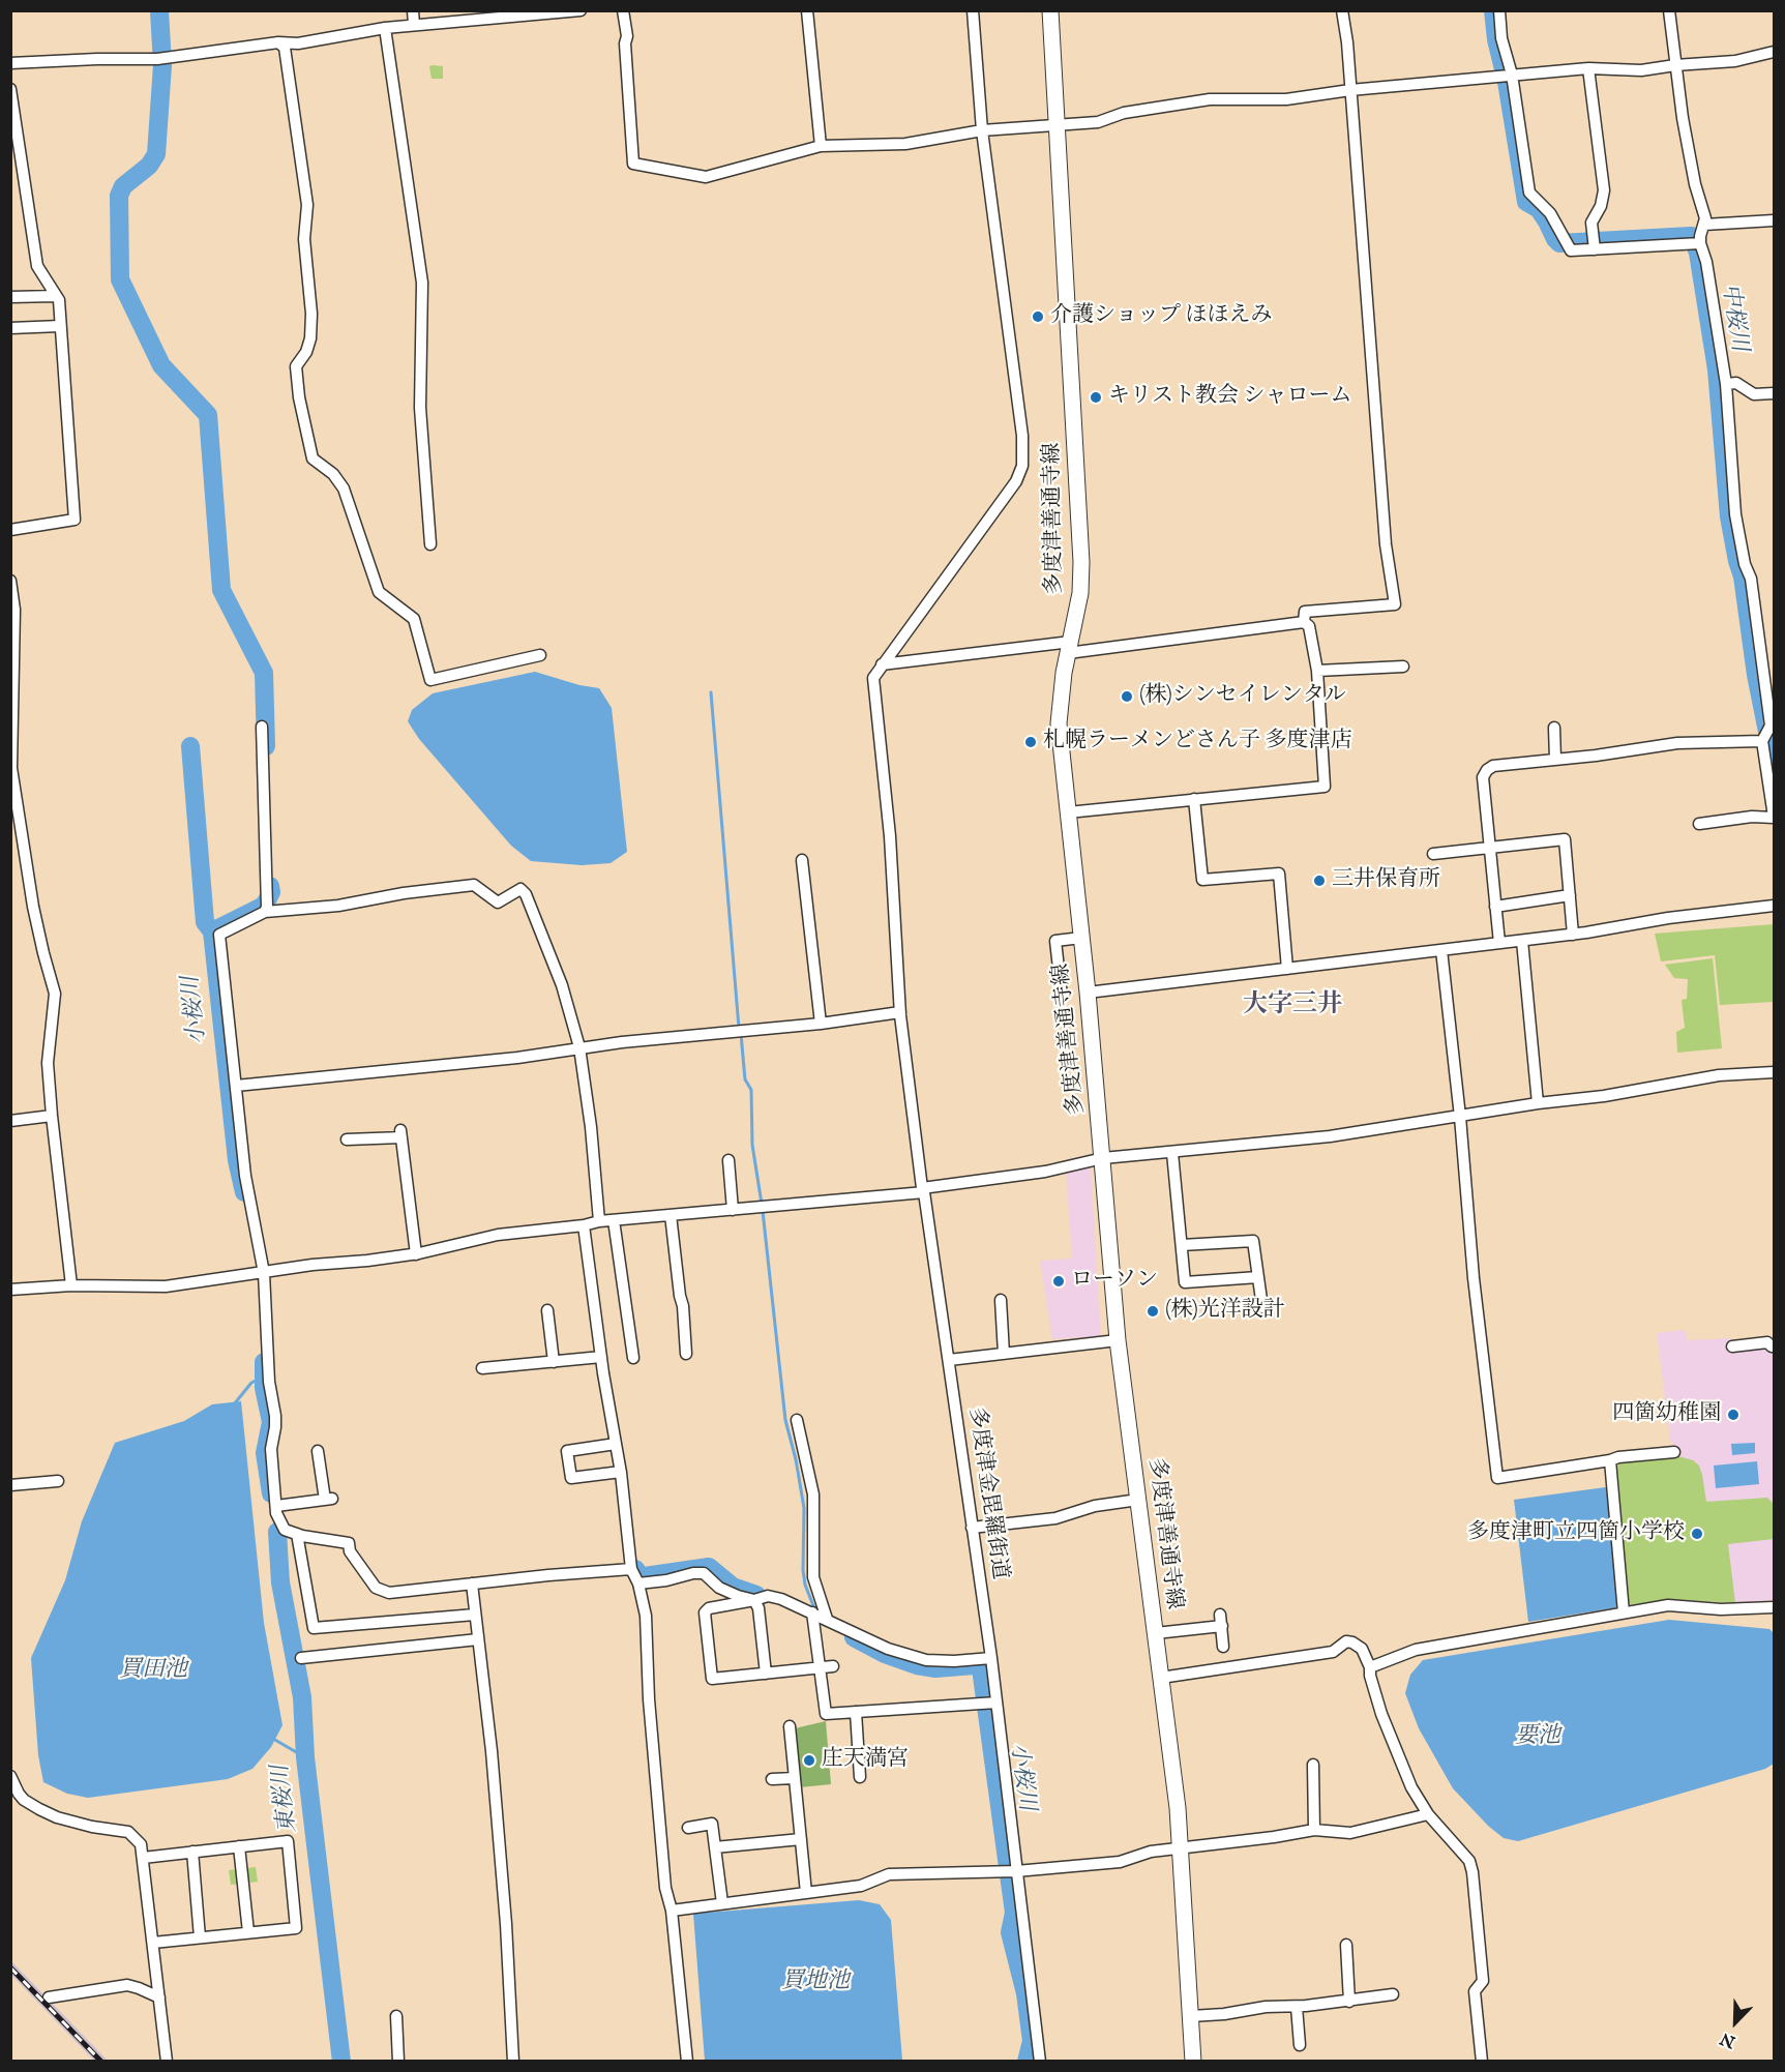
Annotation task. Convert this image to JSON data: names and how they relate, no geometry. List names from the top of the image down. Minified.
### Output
{"streets":{"main road":["多度津善通寺線"],"street":["多度津金毘羅街道"]},"districts":["大字三井"],"water":["中桜川","小桜川","買田池","要池","東桜川","買地池"],"places":["介護ショップ ほほえみ","キリスト教会 シャローム","(株)シンセイレンタル","札幌ラーメンどさん子 多度津店","三井保育所","ローソン","(株)光洋設計","四箇幼稚園","多度津町立四箇小学校","庄天満宮"],"north":"bottom left"}
